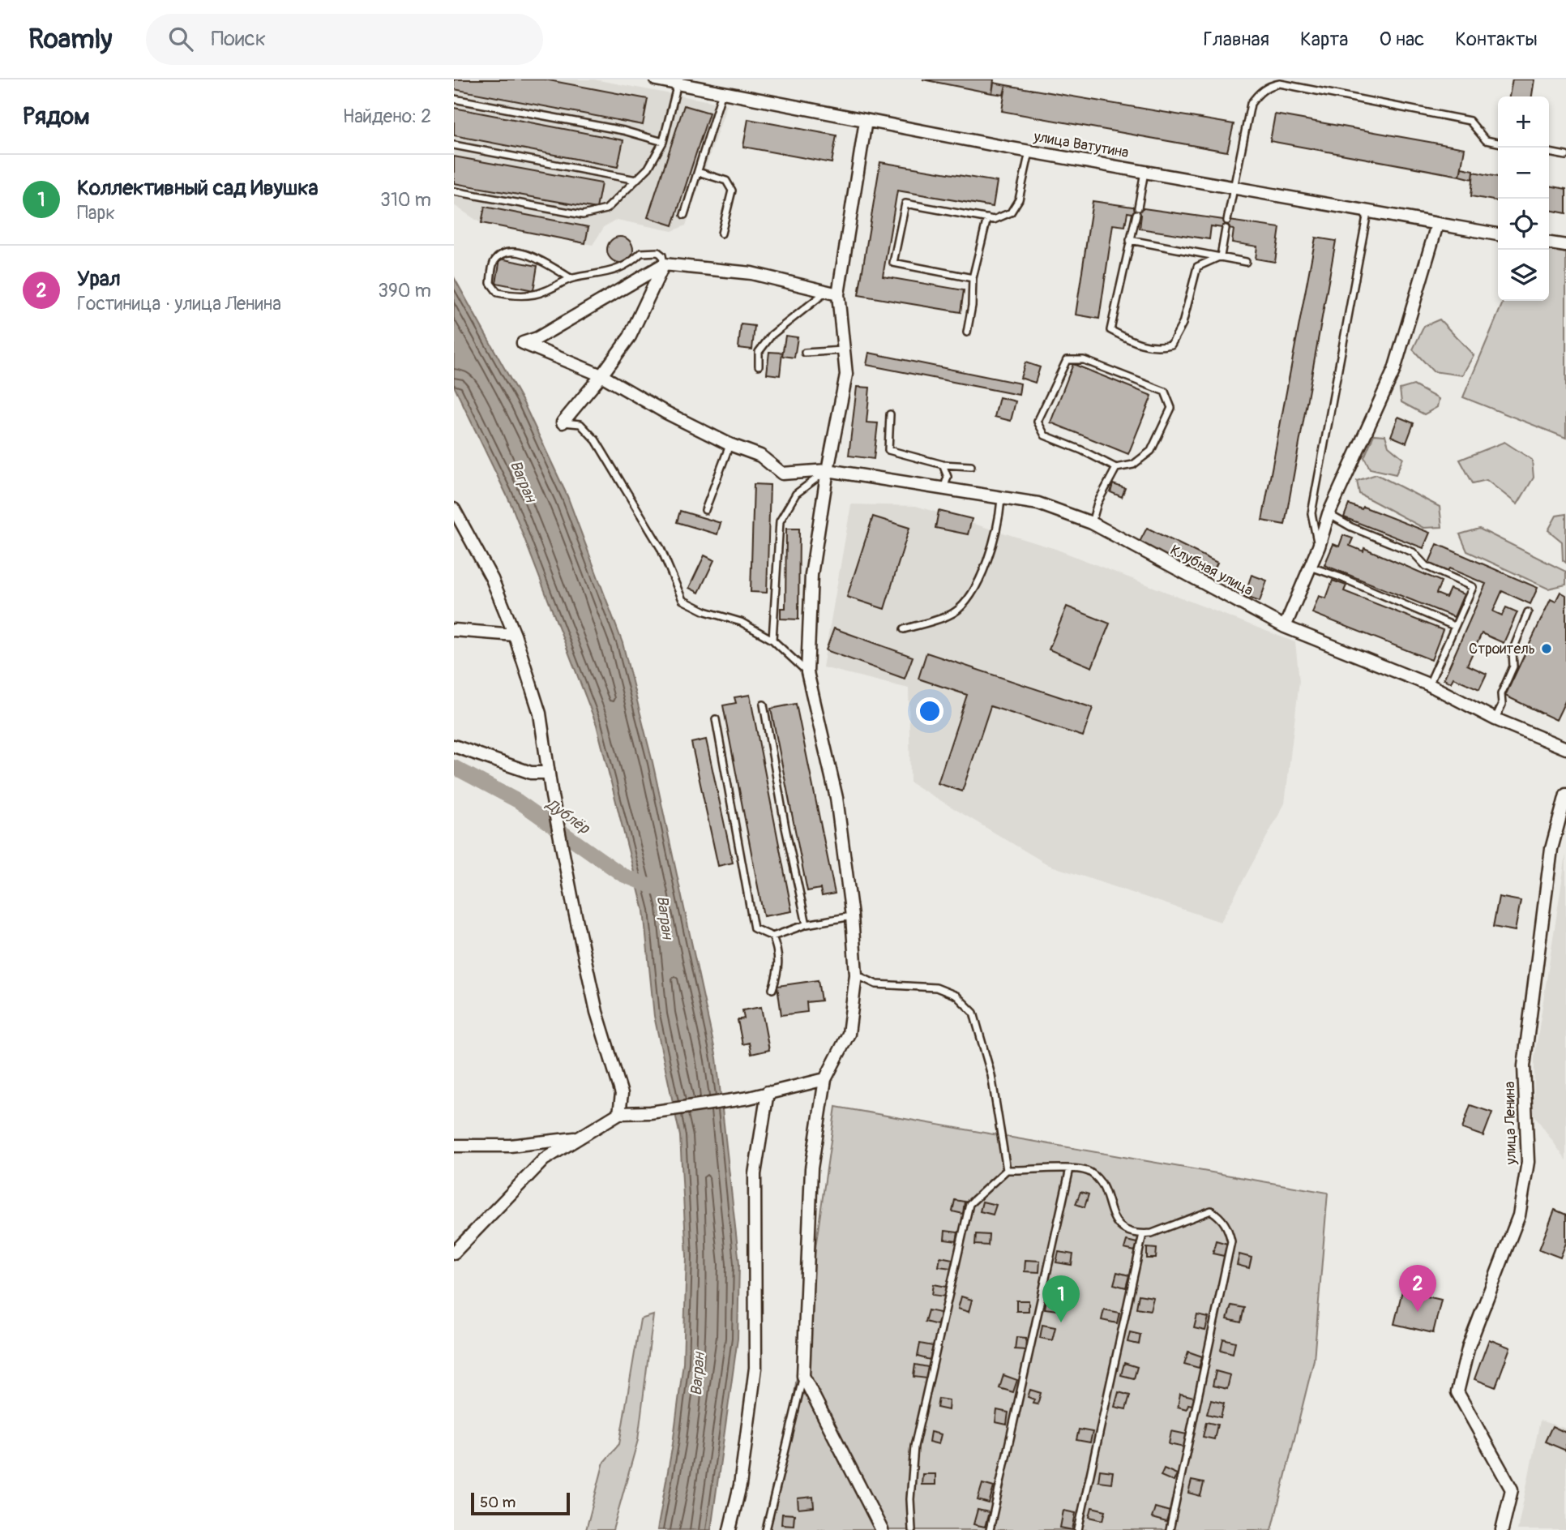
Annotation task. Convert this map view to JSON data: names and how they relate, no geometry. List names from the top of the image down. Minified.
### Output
{"streets":{"street":["улица Ватутина","Клубная улица","улица Ленина"]},"water":["Вагран","Дублёр"],"places":["Строитель"],"scale_bar":"50 m","page":{"header":"Roamly","search":"Поиск","nav":["Главная","Карта","О нас","Контакты"],"heading":["Рядом","Найдено: 2"],"map_buttons":["+","−"],"list":[{"mark":"1","name":"Коллективный сад Ивушка","note":"Парк","value":"310 m"},{"mark":"2","name":"Урал","note":"Гостиница · улица Ленина","value":"390 m"}],"pins":["2","1"],"scale":"50 m"}}
